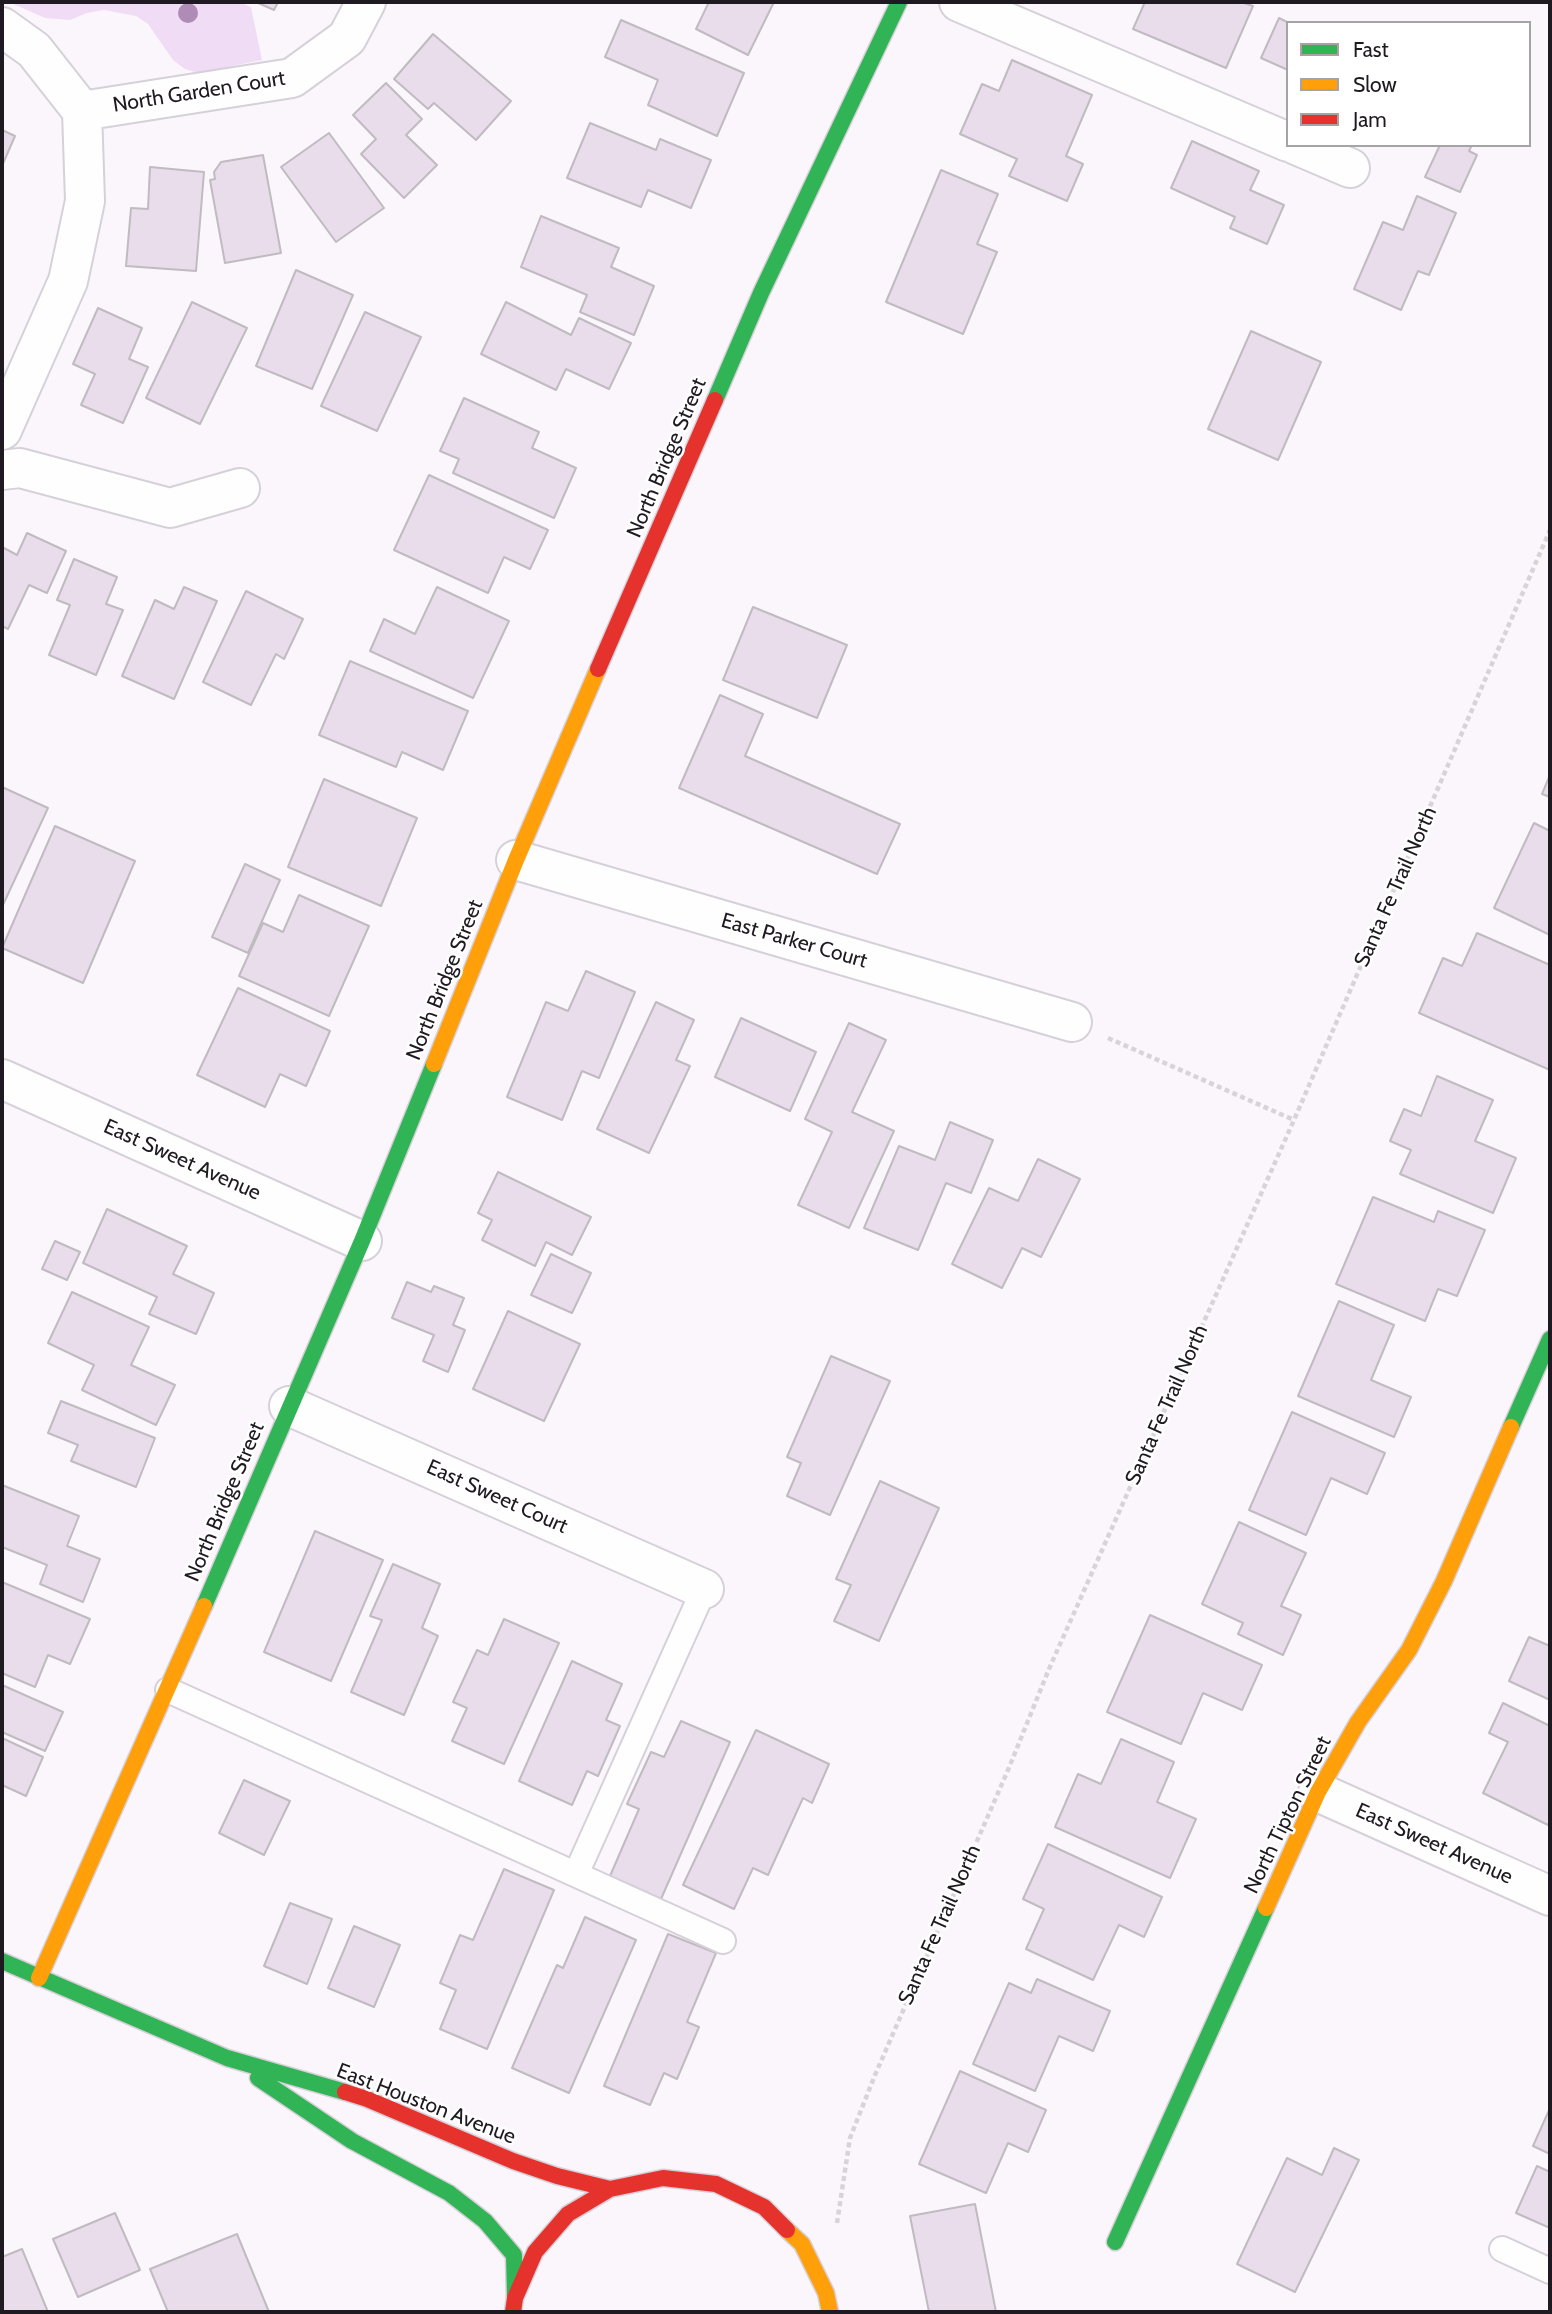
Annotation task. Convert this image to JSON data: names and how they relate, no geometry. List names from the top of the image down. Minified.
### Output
{"streets":{"street":["North Garden Court","North Bridge Street","East Parker Court","East Sweet Avenue","East Sweet Court","North Tipton Street","East Houston Avenue"],"path":["Santa Fe Trail North"]},"crossings":[["North Bridge Street","East Parker Court"],["North Bridge Street","East Sweet Avenue"],["North Bridge Street","East Sweet Court"],["North Bridge Street","East Houston Avenue"],["East Sweet Avenue","North Tipton Street"]],"legend":["Fast","Slow","Jam"]}
